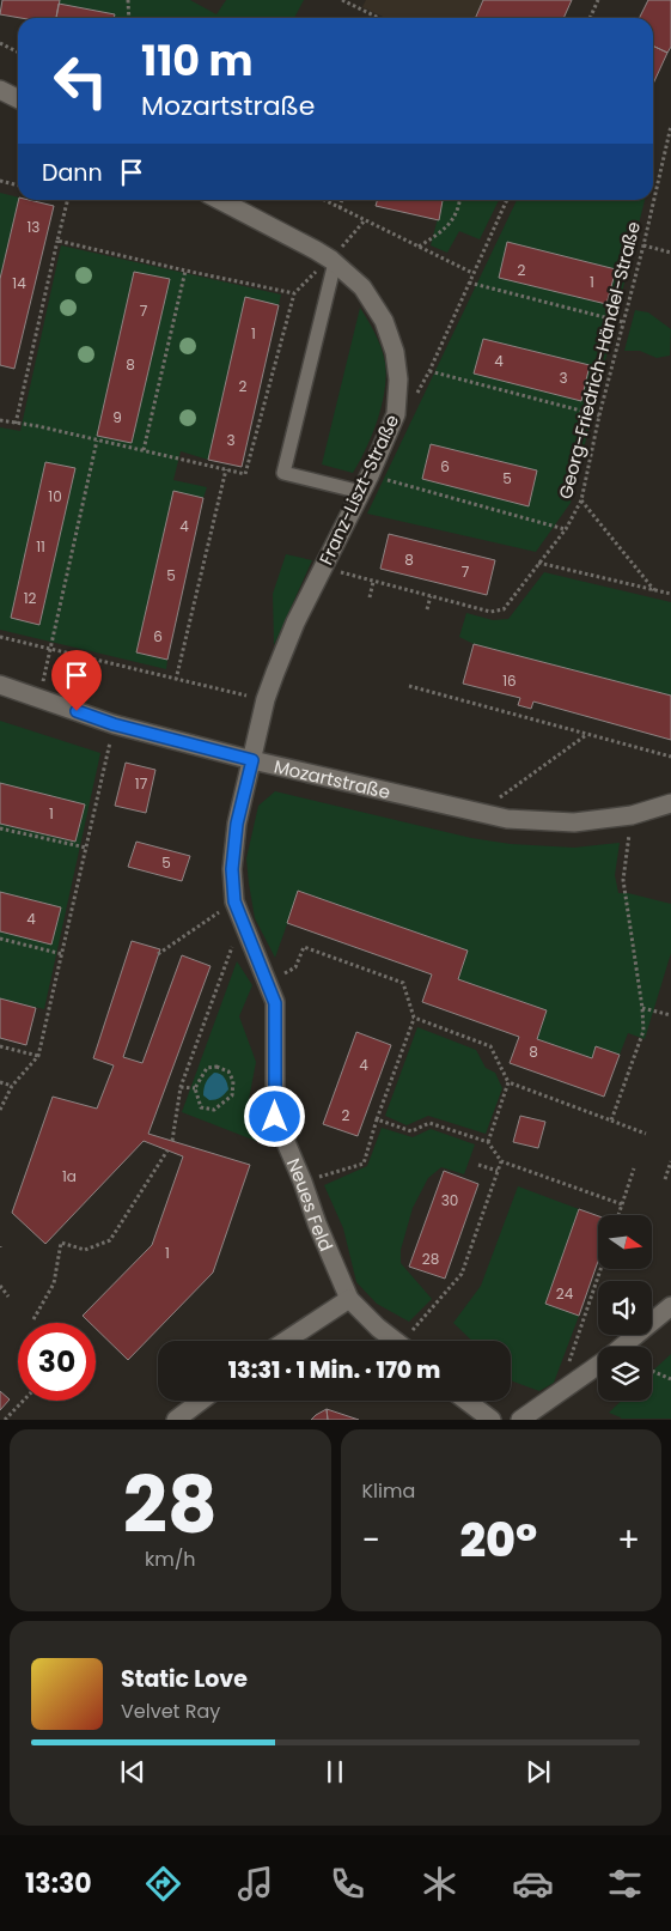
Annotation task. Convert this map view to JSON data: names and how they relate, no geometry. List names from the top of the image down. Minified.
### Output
{"streets":{"street":["Franz-Liszt-Straße","Mozartstraße","Neues Feld"],"path":["Georg-Friedrich-Händel-Straße"]},"crossings":[["Georg-Friedrich-Händel-Straße","Franz-Liszt-Straße"],["Franz-Liszt-Straße","Mozartstraße"],["Franz-Liszt-Straße","Neues Feld"],["Mozartstraße","Neues Feld"]],"house_numbers":["13","2","1","14","7","1","4","8","3","2","9","3","6","5","10","4","11","8","7","5","12","6","16","17","1","5","4","8","4","2","1a","30","1","28","24"],"north":"right","page":{"turn":["110 m","Mozartstraße"],"then":"Dann","limit":"30","trip":"13:31 · 1 Min. · 170 m","tile":[["28","km/h"],"Klima"],"heat":["−","20°","+"],"song":["Static Love","Velvet Ray"],"tabs":"13:30"}}
